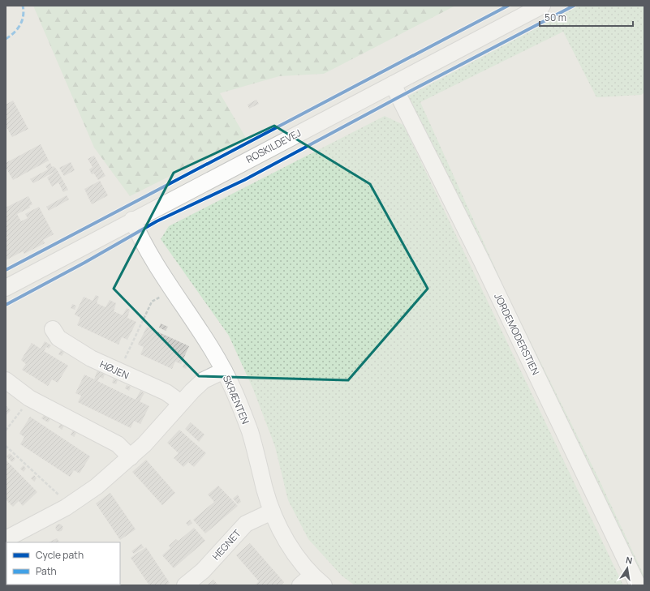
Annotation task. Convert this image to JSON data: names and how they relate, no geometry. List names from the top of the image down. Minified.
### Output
{"streets":{"street":["ROSKILDEVEJ","JORDEMODERSTIEN","HØJEN","SKRÆNTEN","HEGNET"]},"crossings":[["ROSKILDEVEJ","JORDEMODERSTIEN"],["ROSKILDEVEJ","SKRÆNTEN"],["SKRÆNTEN","HEGNET"]],"legend":["Cycle path","Path"],"scale_bar":"50 m","north":"top"}
